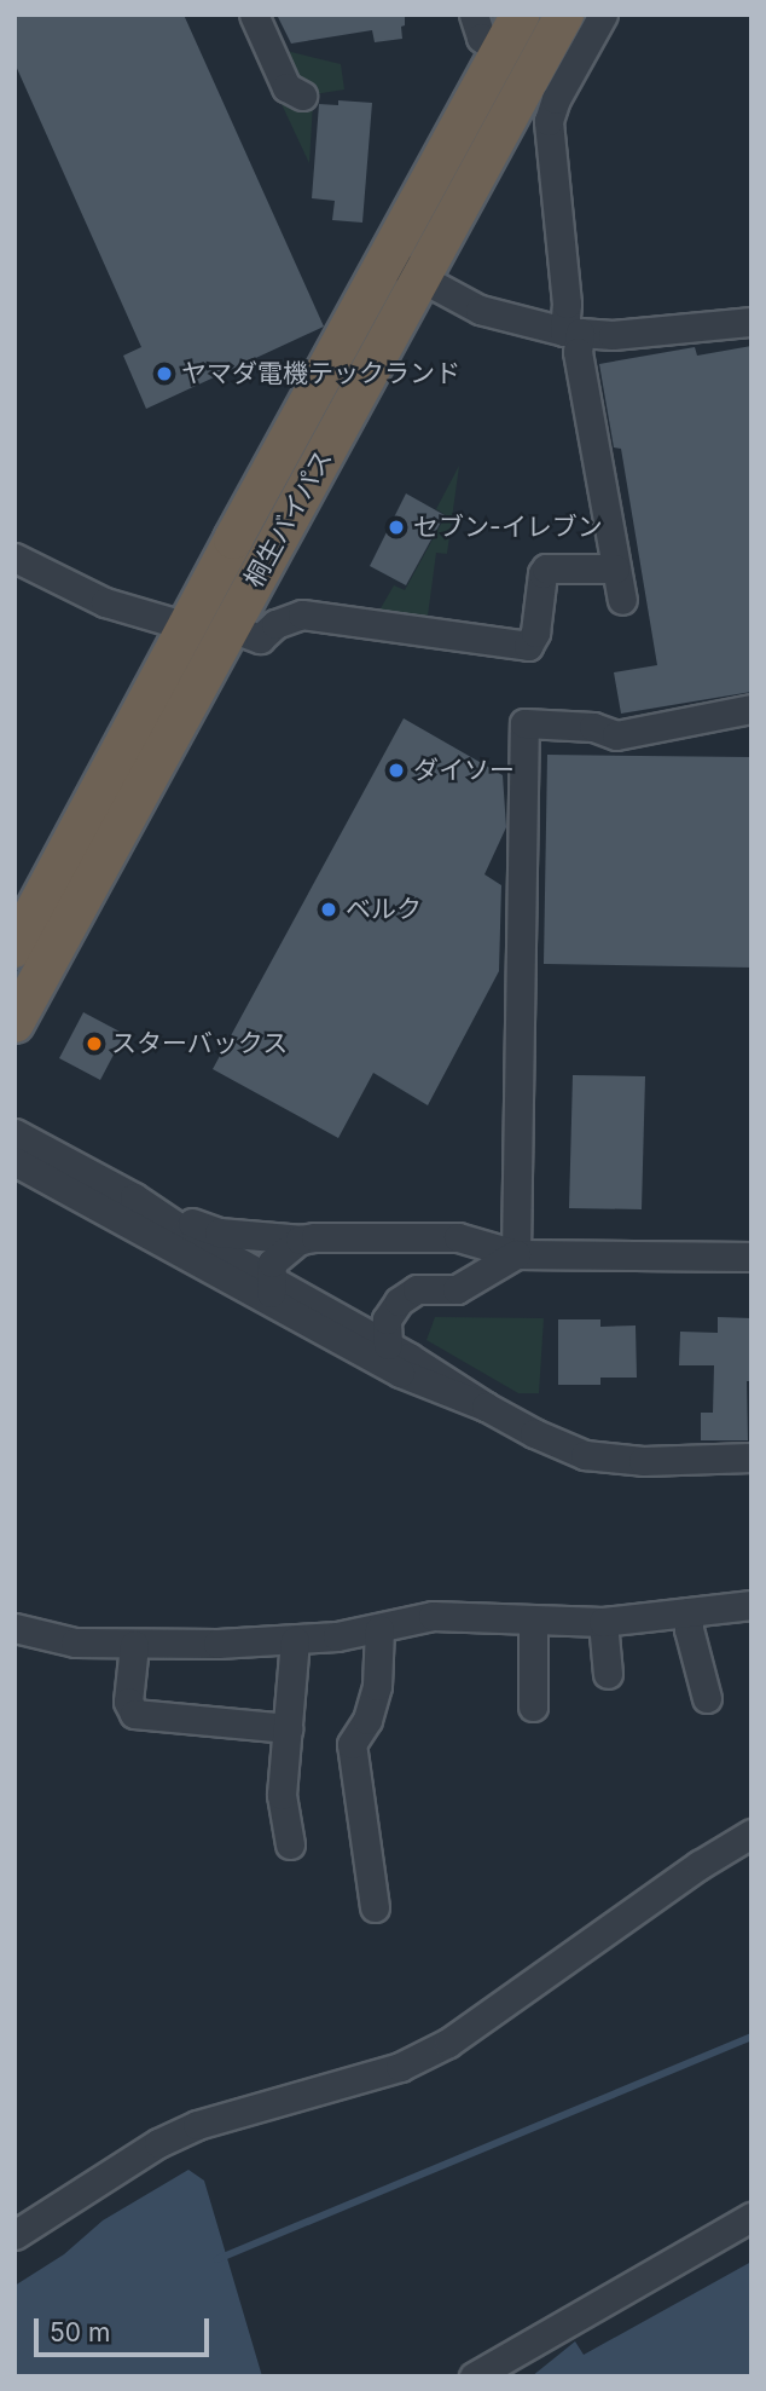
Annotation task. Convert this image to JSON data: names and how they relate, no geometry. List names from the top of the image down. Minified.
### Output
{"streets":{"highway":["桐生バイパス"]},"places":["ヤマダ電機テックランド","セブン-イレブン","ダイソー","ベルク","スターバックス"],"scale_bar":"50 m"}
